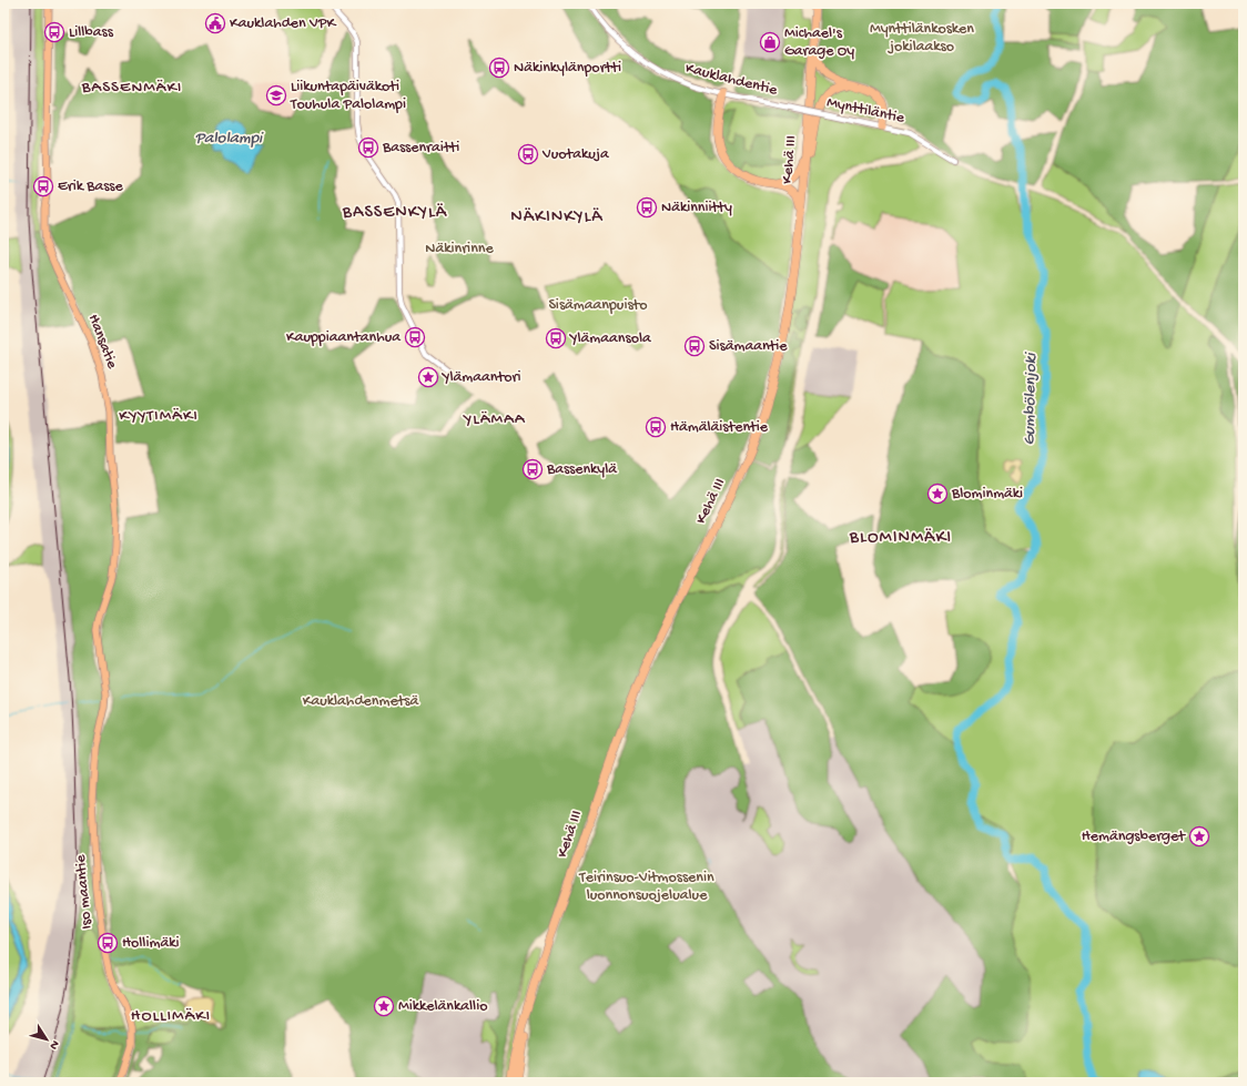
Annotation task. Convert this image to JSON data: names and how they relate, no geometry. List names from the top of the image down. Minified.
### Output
{"streets":{"highway":["Kehä III"],"main road":["Hansatie","Iso maantie"],"street":["Kauklahdentie","Mynttiläntie"]},"crossings":[["Kauklahdentie","Mynttiläntie"],["Hansatie","Iso maantie"]],"districts":["BASSENMÄKI","BASSENKYLÄ","NÄKINKYLÄ","KYYTIMÄKI","YLÄMAA","BLOMINMÄKI","HOLLIMÄKI"],"water":["Palolampi","Gumbölenjoki"],"parks":["Mynttilänkosken jokilaakso","Näkinrinne","Sisämaanpuisto","Kauklahdenmetsä","Teirinsuo-Vitmossenin luonnonsuojelualue"],"places":{"public building":["Kauklahden VPK"],"bus stop":["Lillbass","Näkinkylänportti","Bassenraitti","Vuotakuja","Erik Basse","Näkinniitty","Kauppiaantanhua","Ylämaansola","Sisämaantie","Hämäläistentie","Bassenkylä","Hollimäki"],"shop":["Michael's Garage Oy"],"school or university":["Liikuntapäiväkoti Touhula Palolampi"],"place":["Ylämaantori","Blominmäki","Hemängsberget","Mikkelänkallio"]},"north":"bottom right"}
